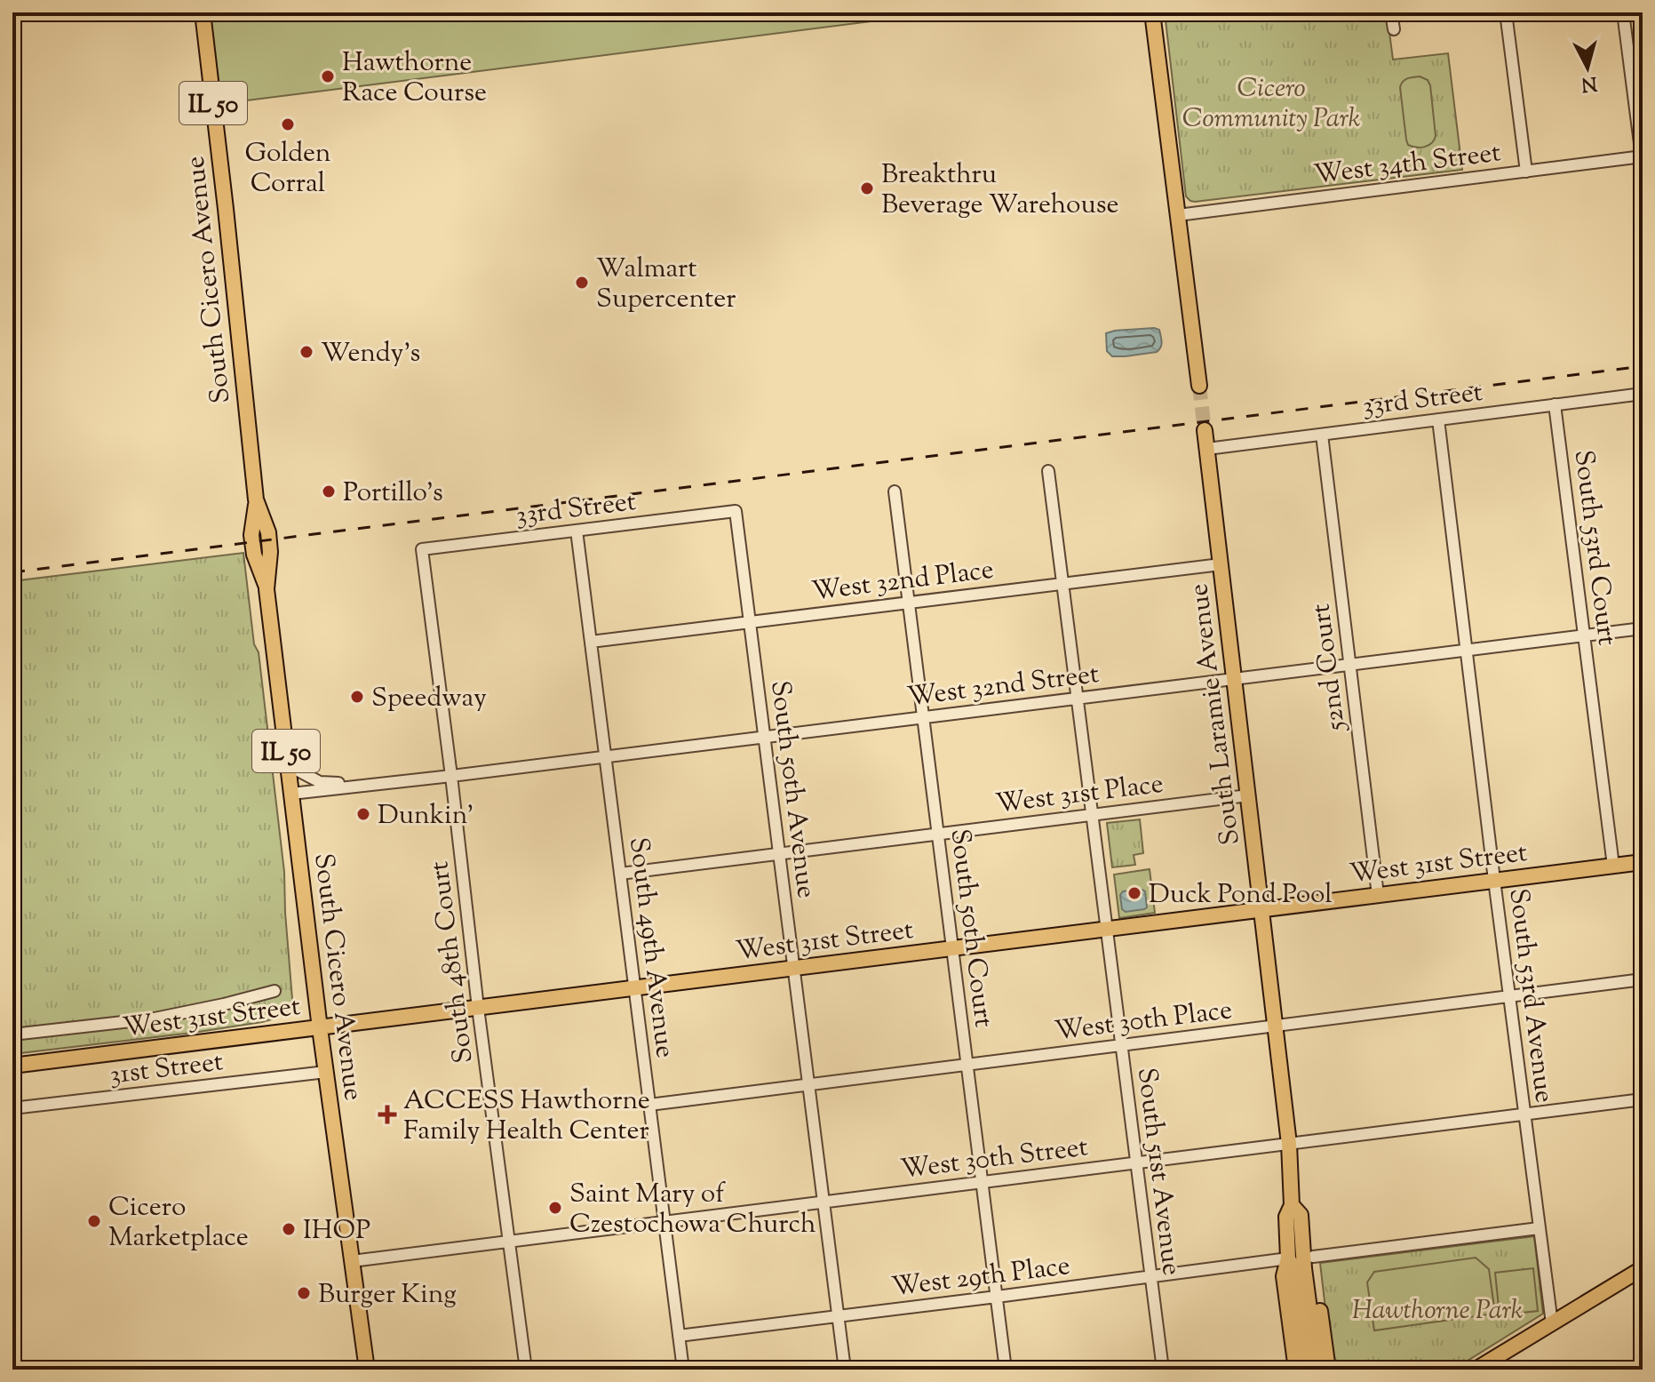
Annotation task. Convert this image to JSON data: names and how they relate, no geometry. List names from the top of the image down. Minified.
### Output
{"streets":{"main road":["IL 50","South Cicero Avenue","South Laramie Avenue","West 31st Street"],"street":["West 34th Street","33rd Street","South 53rd Court","West 32nd Place","52nd Court","West 32nd Street","South 50th Avenue","West 31st Place","South 50th Court","South 49th Avenue","South 48th Court","South 53rd Avenue","West 30th Place","31st Street","West 30th Street","South 51st Avenue","West 29th Place"]},"crossings":[["South Cicero Avenue","West 32nd Street"],["South Cicero Avenue","West 31st Street"],["South Cicero Avenue","31st Street"],["South Cicero Avenue","West 30th Street"],["33rd Street","South 53rd Court"],["33rd Street","52nd Court"],["33rd Street","South Laramie Avenue"],["33rd Street","South 50th Avenue"],["33rd Street","South 49th Avenue"],["33rd Street","South 48th Court"],["33rd Street","South 53rd Avenue"],["South 53rd Court","West 32nd Street"],["South 53rd Court","West 31st Street"],["West 32nd Place","South Laramie Avenue"],["West 32nd Place","South 50th Avenue"],["West 32nd Place","South 50th Court"],["West 32nd Place","South 49th Avenue"],["West 32nd Place","South 51st Avenue"],["52nd Court","West 32nd Street"],["52nd Court","West 31st Street"],["West 32nd Street","South Laramie Avenue"],["West 32nd Street","South 50th Avenue"],["West 32nd Street","South 50th Court"],["West 32nd Street","South 49th Avenue"],["West 32nd Street","South 48th Court"],["West 32nd Street","South 53rd Avenue"],["West 32nd Street","South 51st Avenue"],["South Laramie Avenue","West 31st Place"],["South Laramie Avenue","West 31st Street"],["South Laramie Avenue","West 30th Place"],["South Laramie Avenue","West 30th Street"],["South Laramie Avenue","West 29th Place"],["South 50th Avenue","West 31st Place"],["South 50th Avenue","West 31st Street"],["South 50th Avenue","West 30th Place"],["South 50th Avenue","West 30th Street"],["South 50th Avenue","West 29th Place"],["West 31st Place","South 50th Court"],["West 31st Place","South 49th Avenue"],["West 31st Place","South 51st Avenue"],["West 31st Street","South 50th Court"],["West 31st Street","South 49th Avenue"],["West 31st Street","South 48th Court"],["West 31st Street","South 53rd Avenue"],["West 31st Street","South 51st Avenue"],["South 50th Court","West 30th Place"],["South 50th Court","West 30th Street"],["South 50th Court","West 29th Place"],["South 49th Avenue","West 30th Place"],["South 49th Avenue","West 30th Street"],["South 49th Avenue","West 29th Place"],["South 48th Court","West 30th Street"],["South 53rd Avenue","West 30th Place"],["South 53rd Avenue","West 30th Street"],["West 30th Place","South 51st Avenue"],["West 30th Street","South 51st Avenue"],["South 51st Avenue","West 29th Place"]],"parks":["Cicero Community Park","Hawthorne Park"],"places":{"other":["Hawthorne Race Course","Golden Corral","Breakthru Beverage Warehouse","Walmart Supercenter","Wendy's","Portillo's","Speedway","Dunkin'","Duck Pond Pool","Saint Mary of Czestochowa Church","Cicero Marketplace","IHOP","Burger King"],"health":["ACCESS Hawthorne Family Health Center"]},"north":"bottom"}
